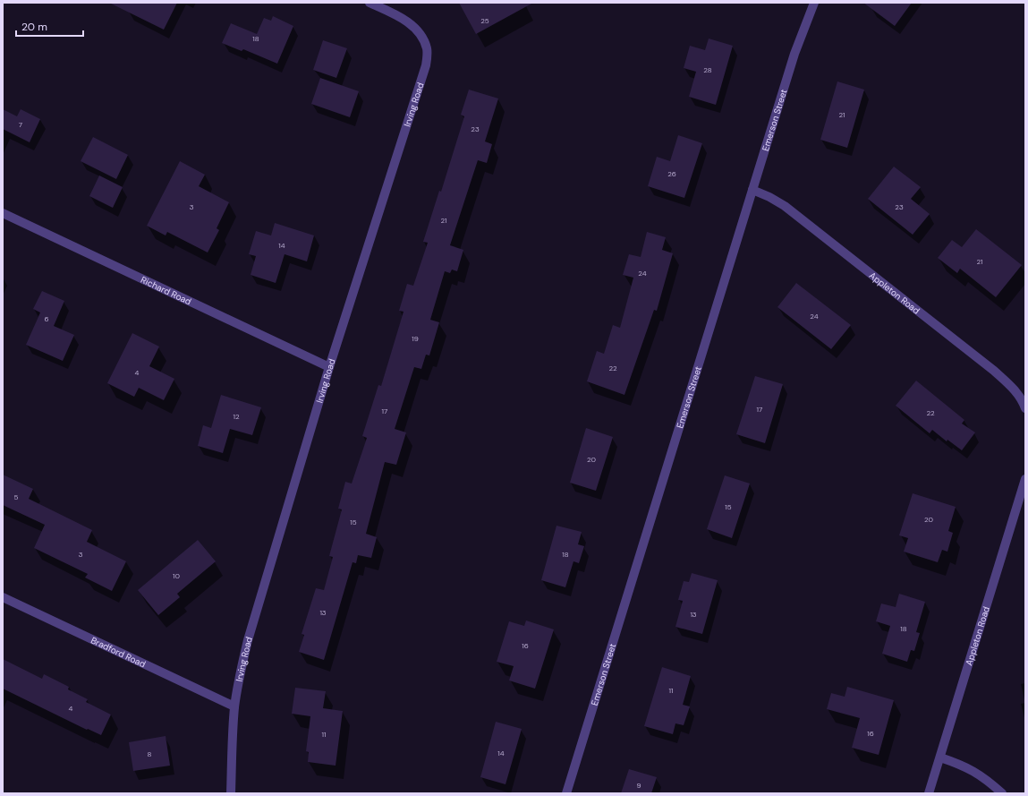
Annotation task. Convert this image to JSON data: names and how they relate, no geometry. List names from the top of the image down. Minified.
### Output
{"streets":{"street":["Irving Road","Emerson Street","Richard Road","Appleton Road","Bradford Road"]},"crossings":[["Irving Road","Richard Road"],["Irving Road","Bradford Road"],["Emerson Street","Appleton Road"]],"house_numbers":["25","18","28","21","7","23","26","3","23","21","14","21","24","24","6","19","22","4","17","17","22","12","20","5","15","20","15","3","18","10","13","13","18","16","11","4","16","11","14","8","9"],"scale_bar":"20 m"}
